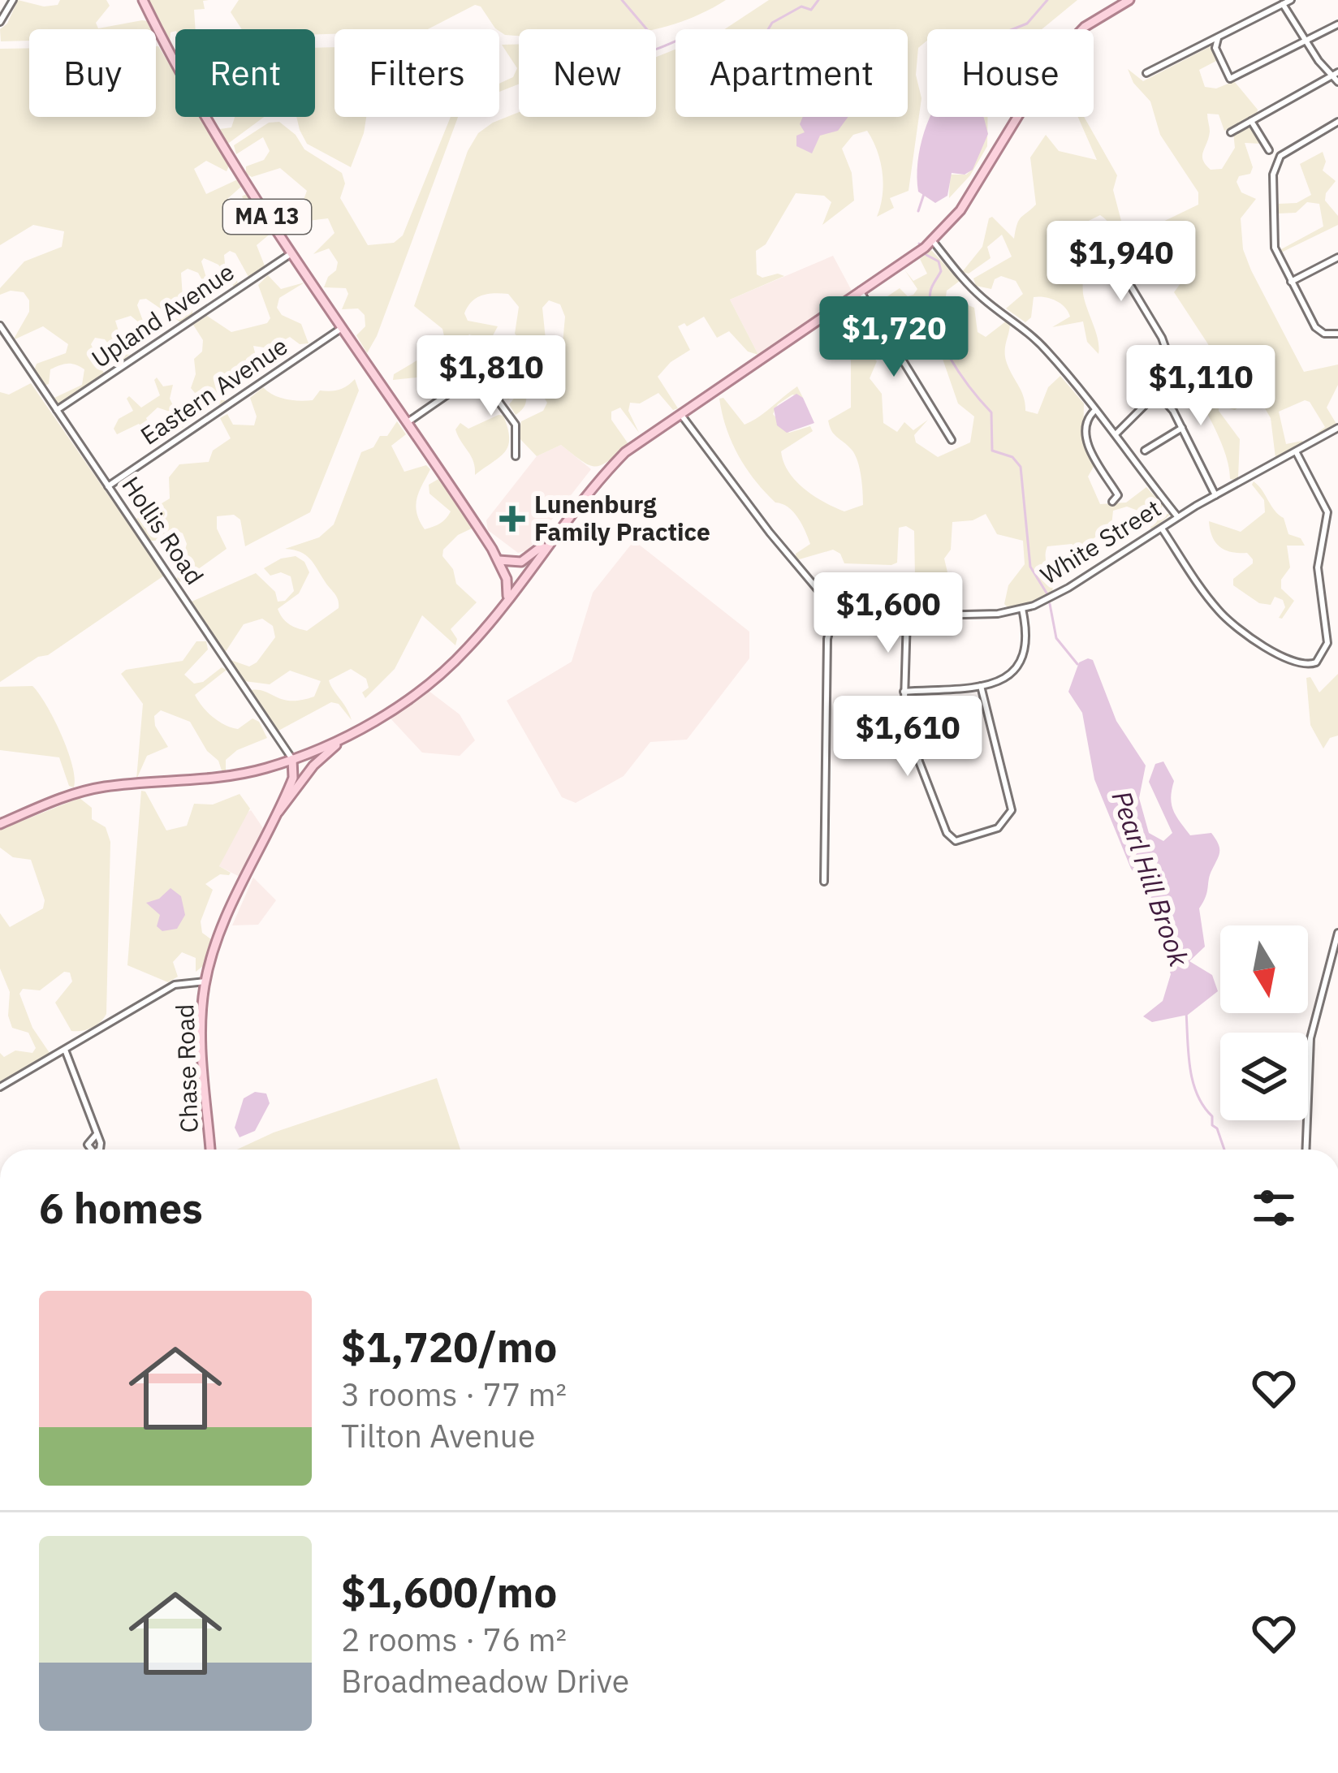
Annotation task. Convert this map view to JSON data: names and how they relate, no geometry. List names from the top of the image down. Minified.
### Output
{"streets":{"main road":["MA 13","Chase Road"],"street":["Upland Avenue","Eastern Avenue","Hollis Road","White Street"]},"crossings":[["MA 13","Upland Avenue"],["MA 13","Eastern Avenue"],["Upland Avenue","Hollis Road"],["Eastern Avenue","Hollis Road"],["Hollis Road","Chase Road"]],"water":["Pearl Hill Brook"],"places":{"health":["Lunenburg Family Practice"]},"north":"bottom","page":{"chip":["Buy","Rent","Filters","New","Apartment","House"],"price":["$1,940","$1,720","$1,810","$1,110","$1,600","$1,610"],"heading":"6 homes","list":[{"name":"$1,720/mo","note":"3 rooms · 77 m² · Tilton Avenue"},{"name":"$1,600/mo","note":"2 rooms · 76 m² · Broadmeadow Drive"}]}}
